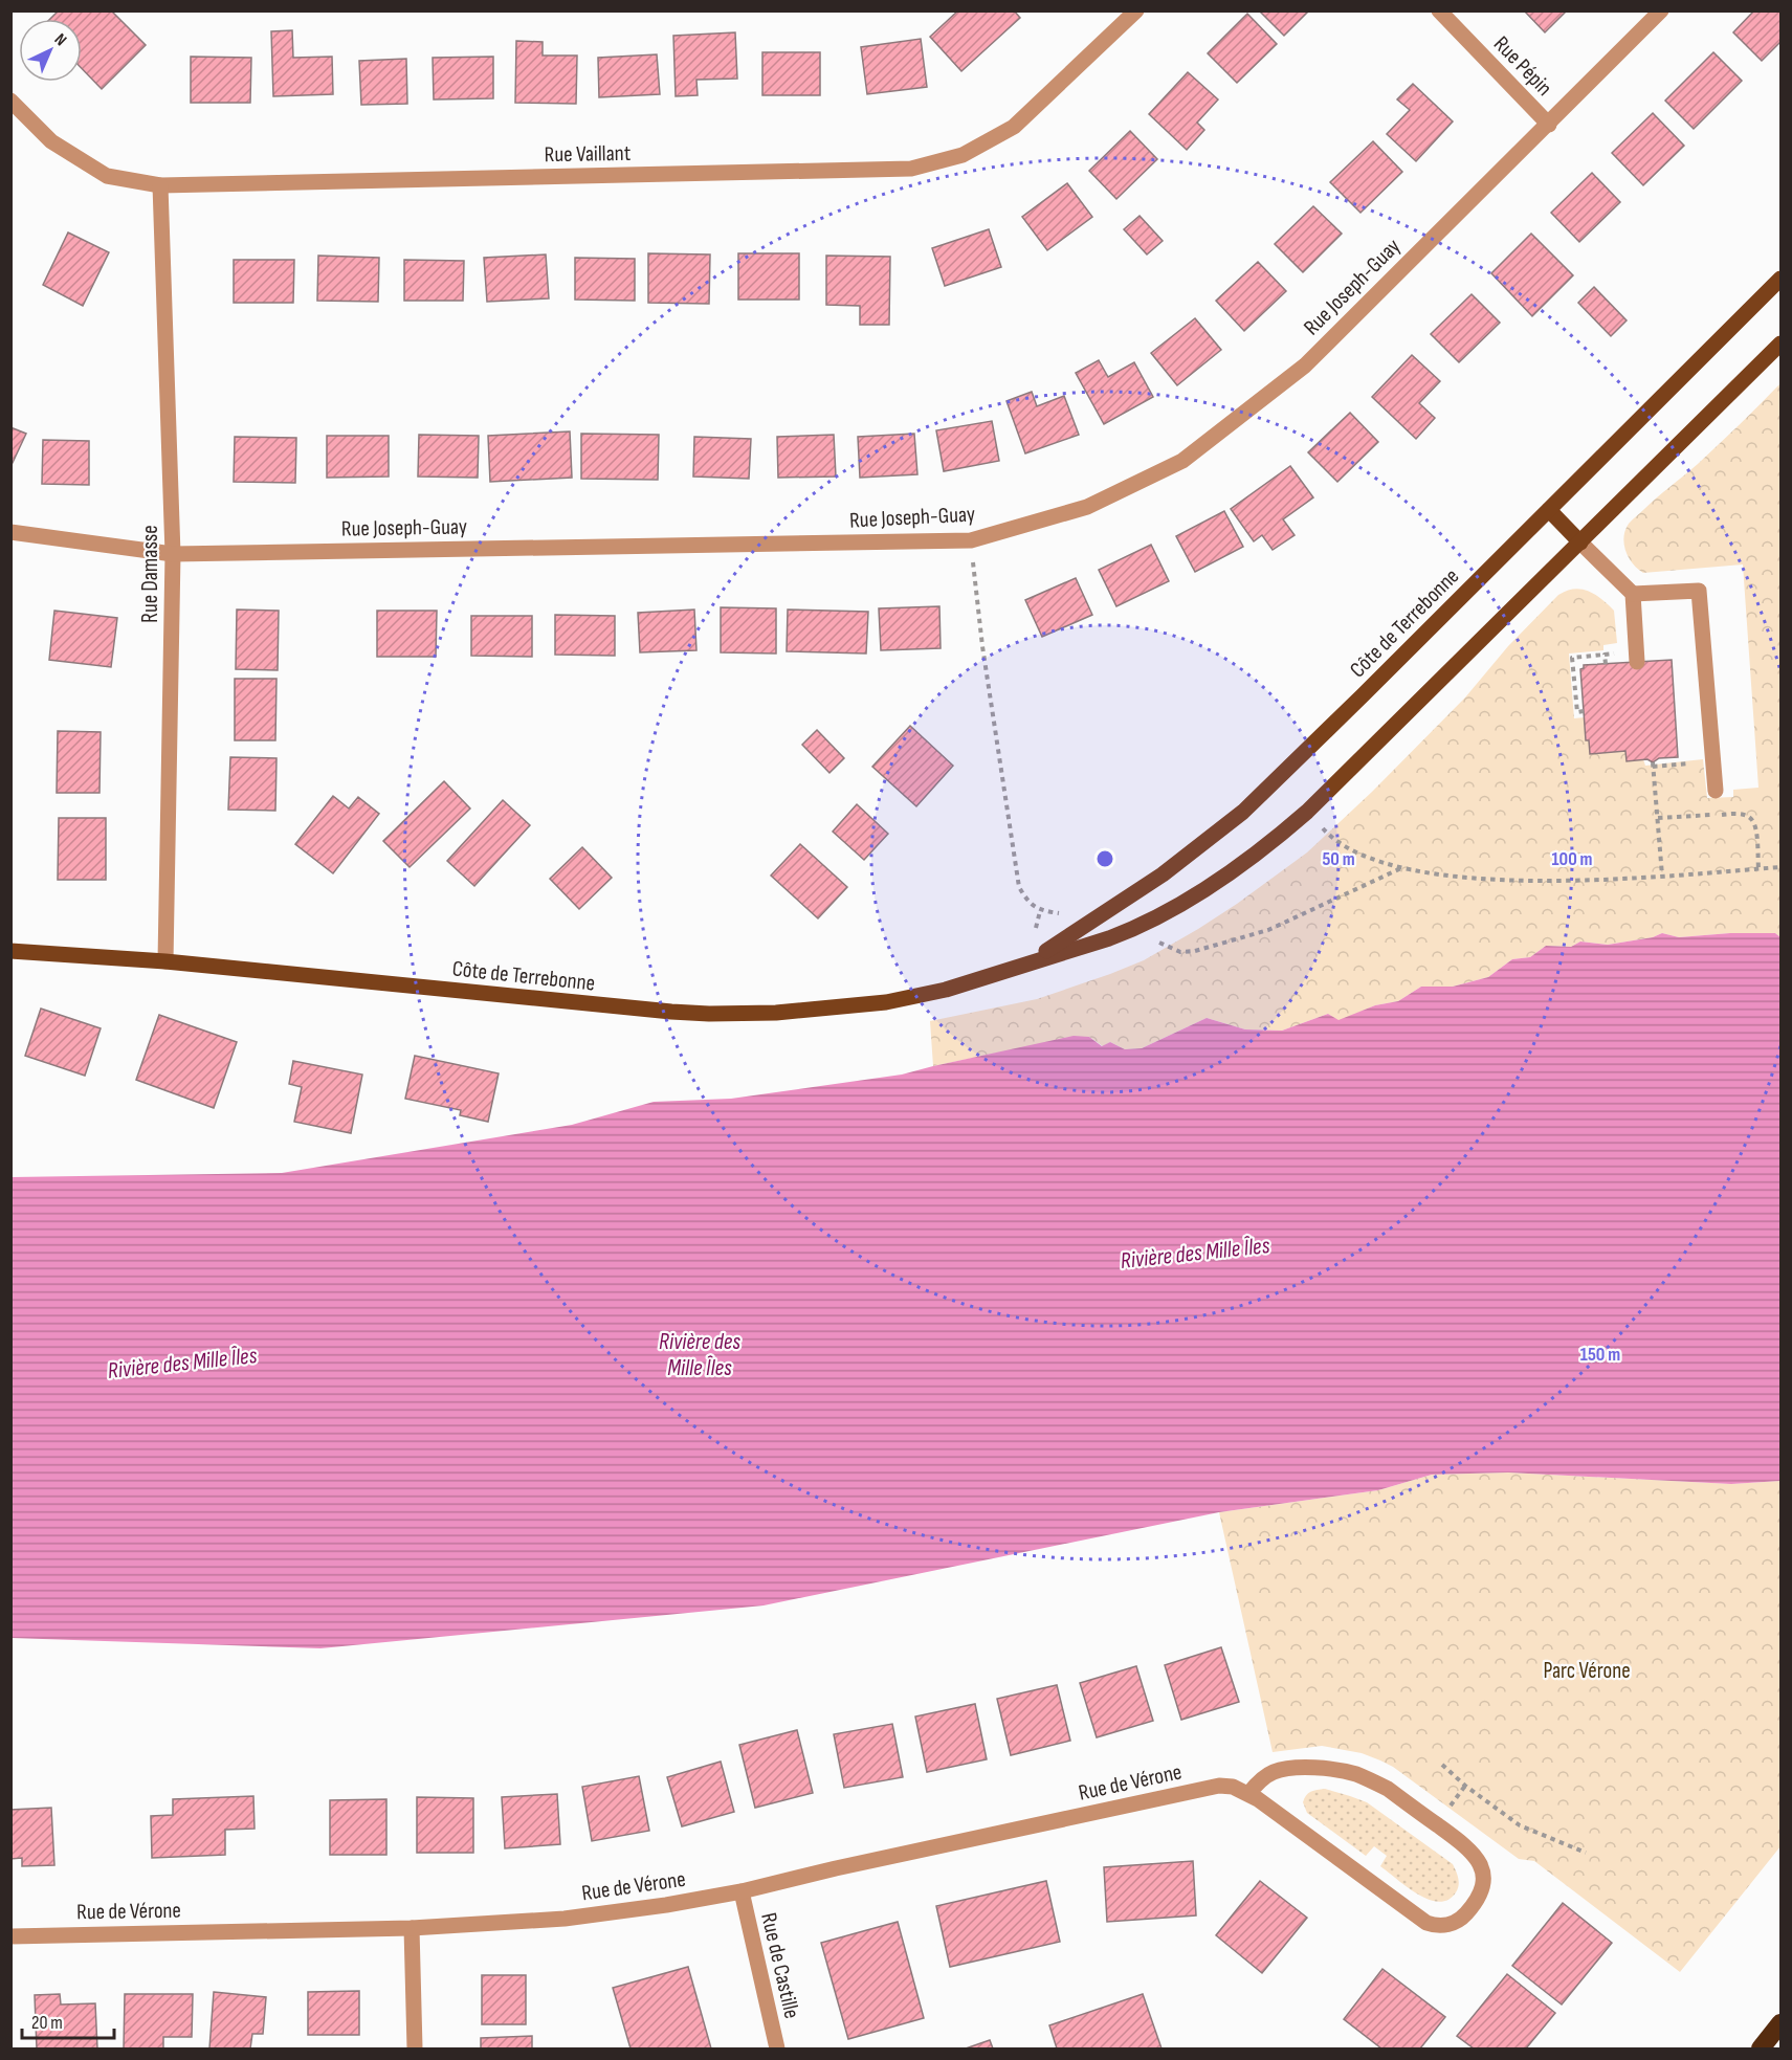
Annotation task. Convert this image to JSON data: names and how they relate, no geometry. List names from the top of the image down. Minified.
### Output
{"streets":{"main road":["Côte de Terrebonne"],"street":["Rue Pépin","Rue Vaillant","Rue Joseph-Guay","Rue Damasse","Rue de Vérone","Rue de Castille"]},"crossings":[["Rue Pépin","Rue Joseph-Guay"],["Rue Vaillant","Rue Damasse"],["Rue Joseph-Guay","Rue Damasse"],["Rue Damasse","Côte de Terrebonne"],["Rue de Vérone","Rue de Castille"]],"water":["Rivière des Mille Îles"],"parks":["Parc Vérone"],"scale_bar":"20 m","north":"top right","rings":["50 m","100 m","150 m"]}
